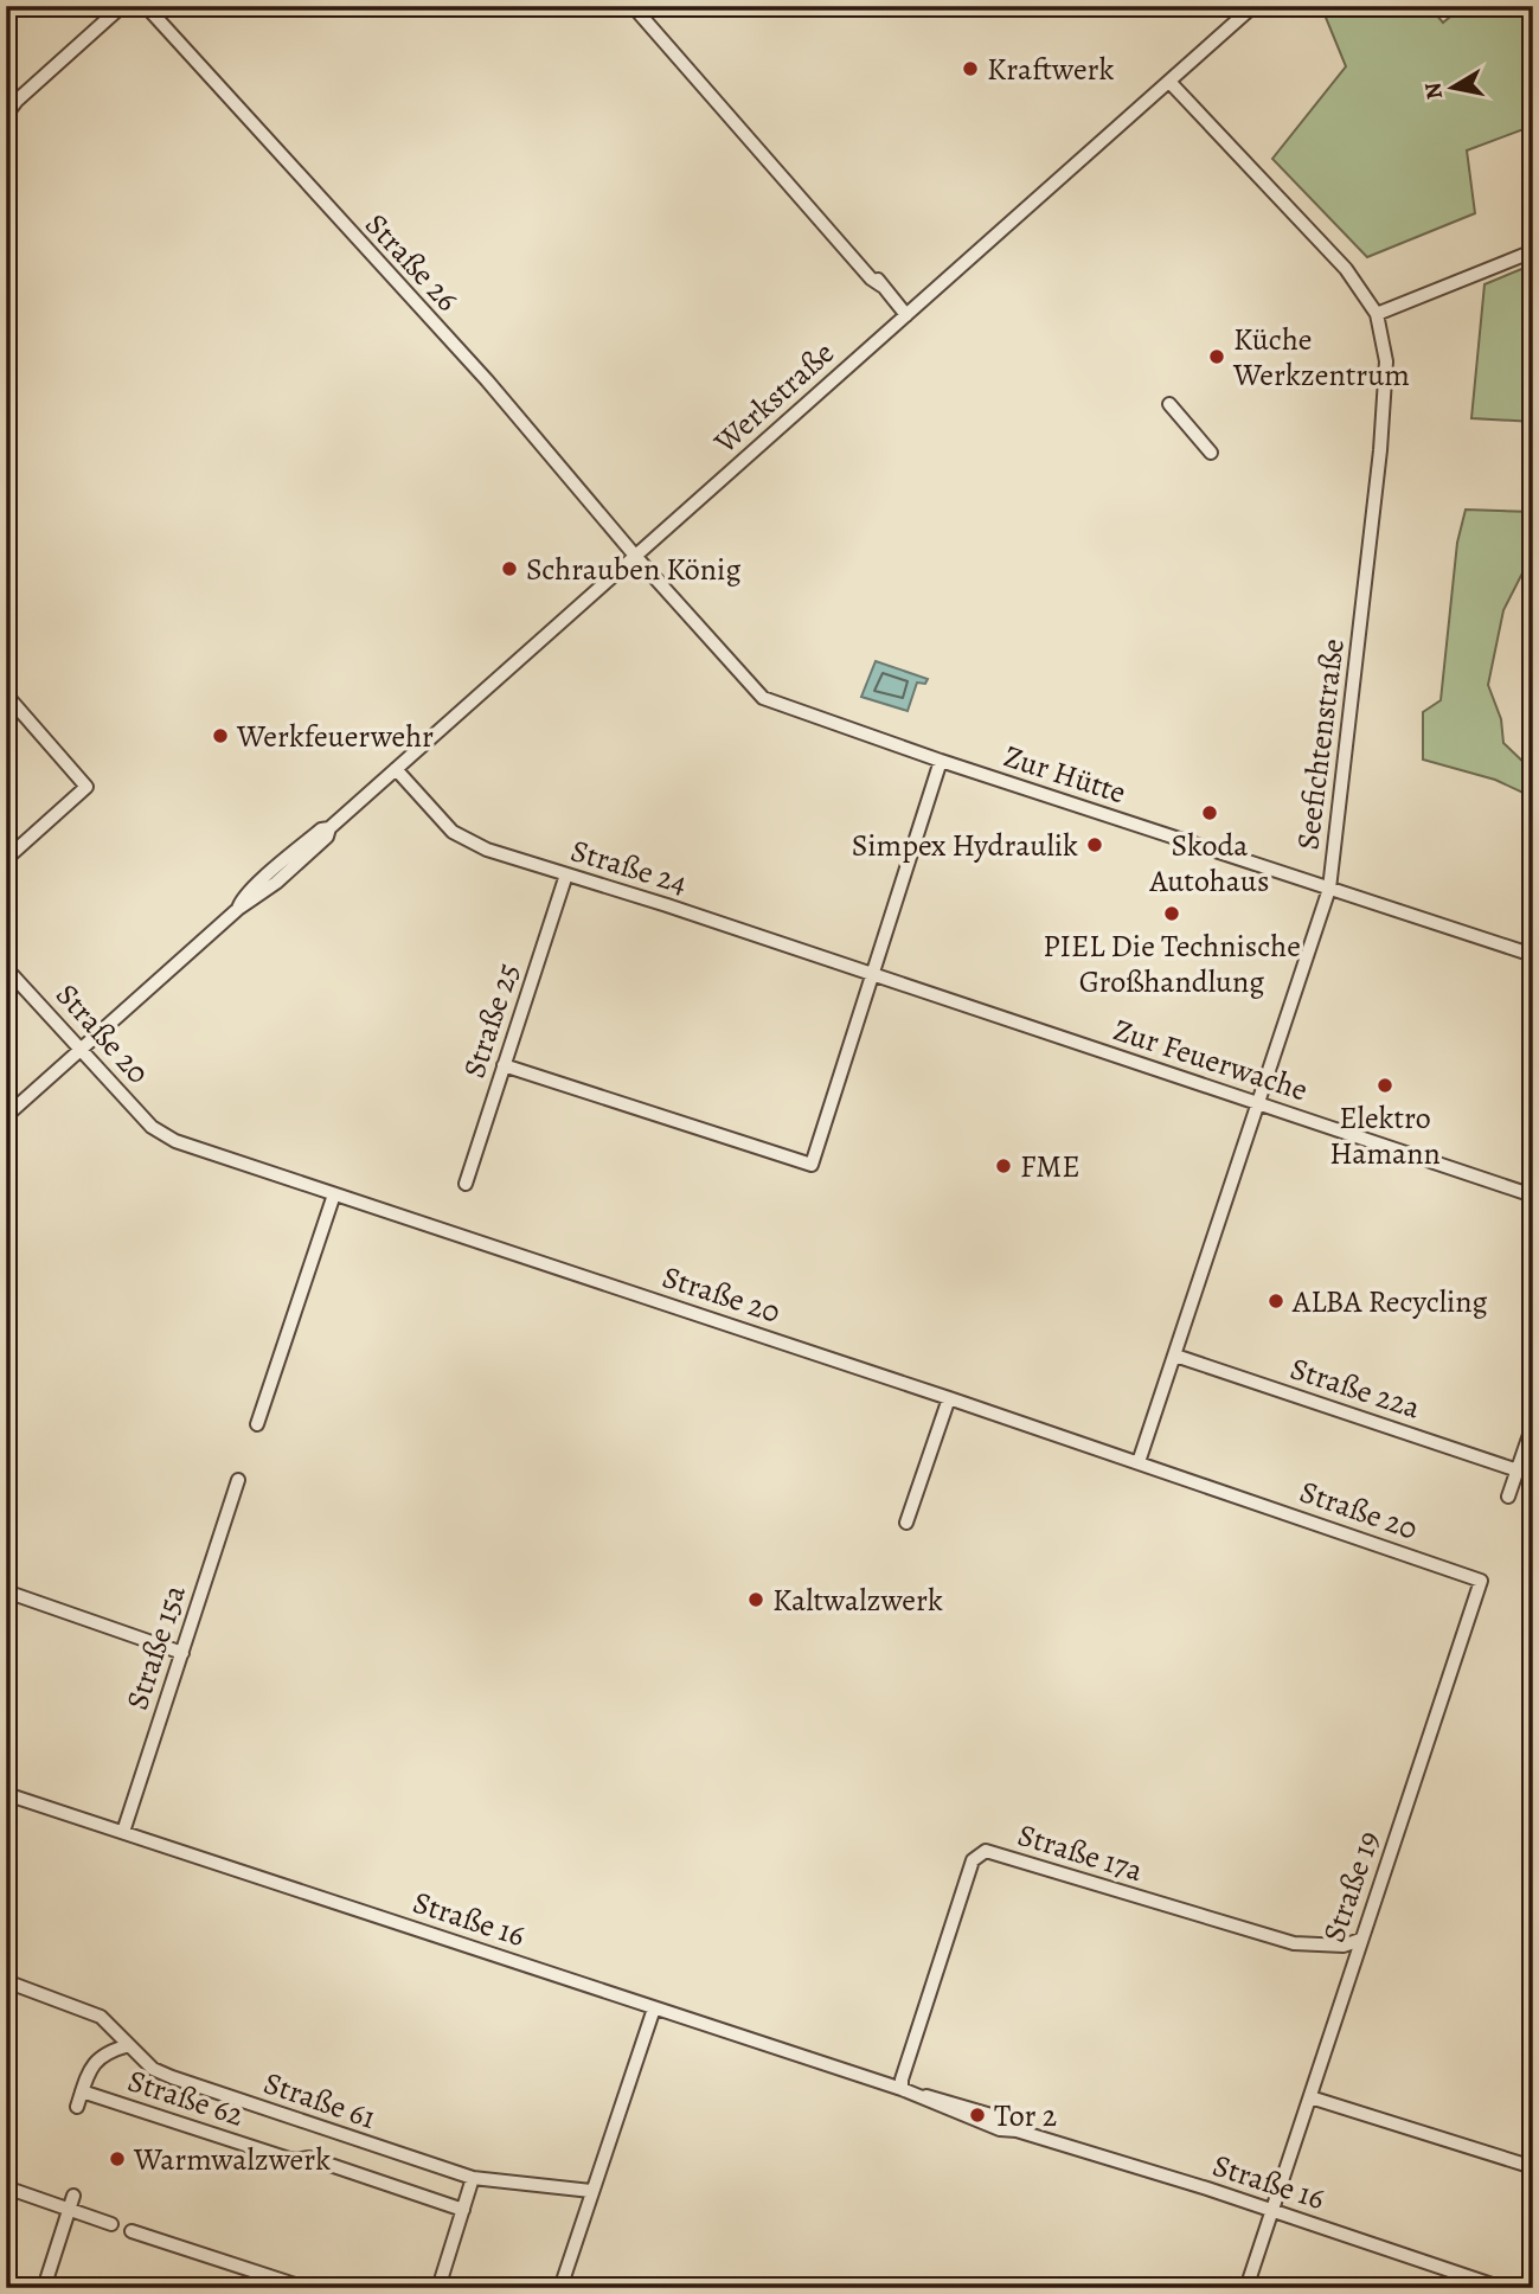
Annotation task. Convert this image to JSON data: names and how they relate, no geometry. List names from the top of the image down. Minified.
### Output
{"streets":{"street":["Straße 26","Werkstraße","Seefichtenstraße","Zur Hütte","Straße 24","Straße 25","Straße 20","Zur Feuerwache","Straße 22a","Straße 15a","Straße 17a","Straße 19","Straße 16","Straße 62","Straße 61"]},"crossings":[["Straße 26","Werkstraße"],["Straße 26","Zur Hütte"],["Werkstraße","Seefichtenstraße"],["Werkstraße","Zur Hütte"],["Werkstraße","Straße 24"],["Werkstraße","Straße 20"],["Seefichtenstraße","Zur Hütte"],["Seefichtenstraße","Straße 20"],["Seefichtenstraße","Zur Feuerwache"],["Seefichtenstraße","Straße 22a"],["Straße 24","Straße 25"],["Straße 24","Zur Feuerwache"],["Straße 20","Straße 19"],["Straße 15a","Straße 16"],["Straße 17a","Straße 19"],["Straße 17a","Straße 16"],["Straße 19","Straße 16"]],"places":["Kraftwerk","Küche Werkzentrum","Schrauben König","Werkfeuerwehr","Skoda Autohaus","Simpex Hydraulik","PIEL Die Technische Großhandlung","Elektro Hamann","FME","ALBA Recycling","Kaltwalzwerk","Tor 2","Warmwalzwerk"],"north":"left"}
